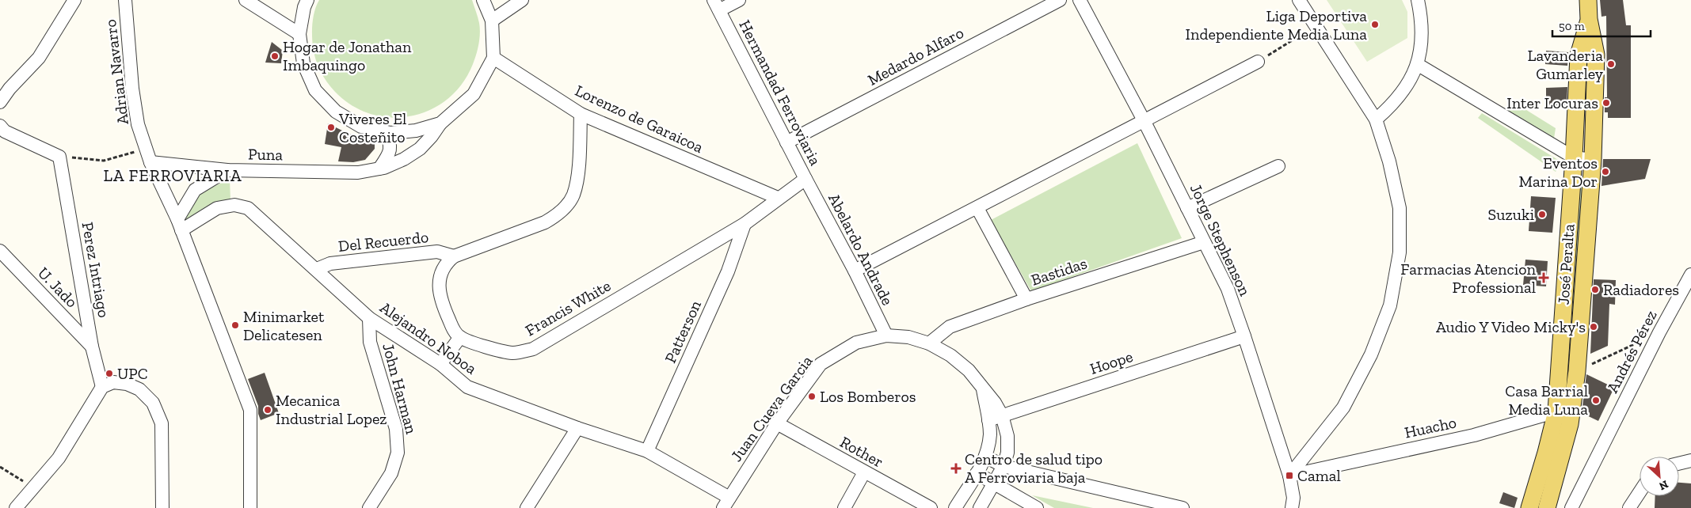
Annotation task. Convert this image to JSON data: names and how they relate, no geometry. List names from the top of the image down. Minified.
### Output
{"streets":{"main road":["José Peralta"],"street":["Medardo Alfaro","Adrian Navarro","Hermandad Ferroviaria","Lorenzo de Garaicoa","Puna","Jorge Stephenson","Del Recuerdo","Abelardo Andrade","Perez Intriago","Bastidas","U. Jado","Francis White","Patterson","Alejandro Noboa","Andrés Pérez","Hoope","John Harman","Juan Cueva Garcia","Huacho","Rother"]},"crossings":[["Medardo Alfaro","Hermandad Ferroviaria"],["Adrian Navarro","Puna"],["Adrian Navarro","Alejandro Noboa"],["Hermandad Ferroviaria","Abelardo Andrade"],["Hermandad Ferroviaria","Francis White"],["Lorenzo de Garaicoa","Francis White"],["Jorge Stephenson","Bastidas"],["Jorge Stephenson","Hoope"],["Jorge Stephenson","Huacho"],["Del Recuerdo","Alejandro Noboa"],["Abelardo Andrade","Francis White"],["Abelardo Andrade","Juan Cueva Garcia"],["José Peralta","Huacho"],["Perez Intriago","U. Jado"],["Bastidas","Juan Cueva Garcia"],["Francis White","Patterson"],["Patterson","Alejandro Noboa"],["Alejandro Noboa","John Harman"],["Alejandro Noboa","Juan Cueva Garcia"],["Hoope","Juan Cueva Garcia"],["Juan Cueva Garcia","Rother"]],"districts":["LA FERROVIARIA"],"places":{"other":["Liga Deportiva Independiente Media Luna","Hogar de Jonathan Imbaquingo","Lavanderia Gumarley","Inter Locuras","Viveres El Costeñito","Eventos Marina Dor","Suzuki","Radiadores","Minimarket Delicatesen","Audio Y Video Micky's","UPC","Los Bomberos","Casa Barrial Media Luna","Mecanica Industrial Lopez"],"health":["Farmacias Atencion Professional","Centro de salud tipo A Ferroviaria baja"],"transit":["Camal"]},"scale_bar":"50 m","north":"bottom right"}
